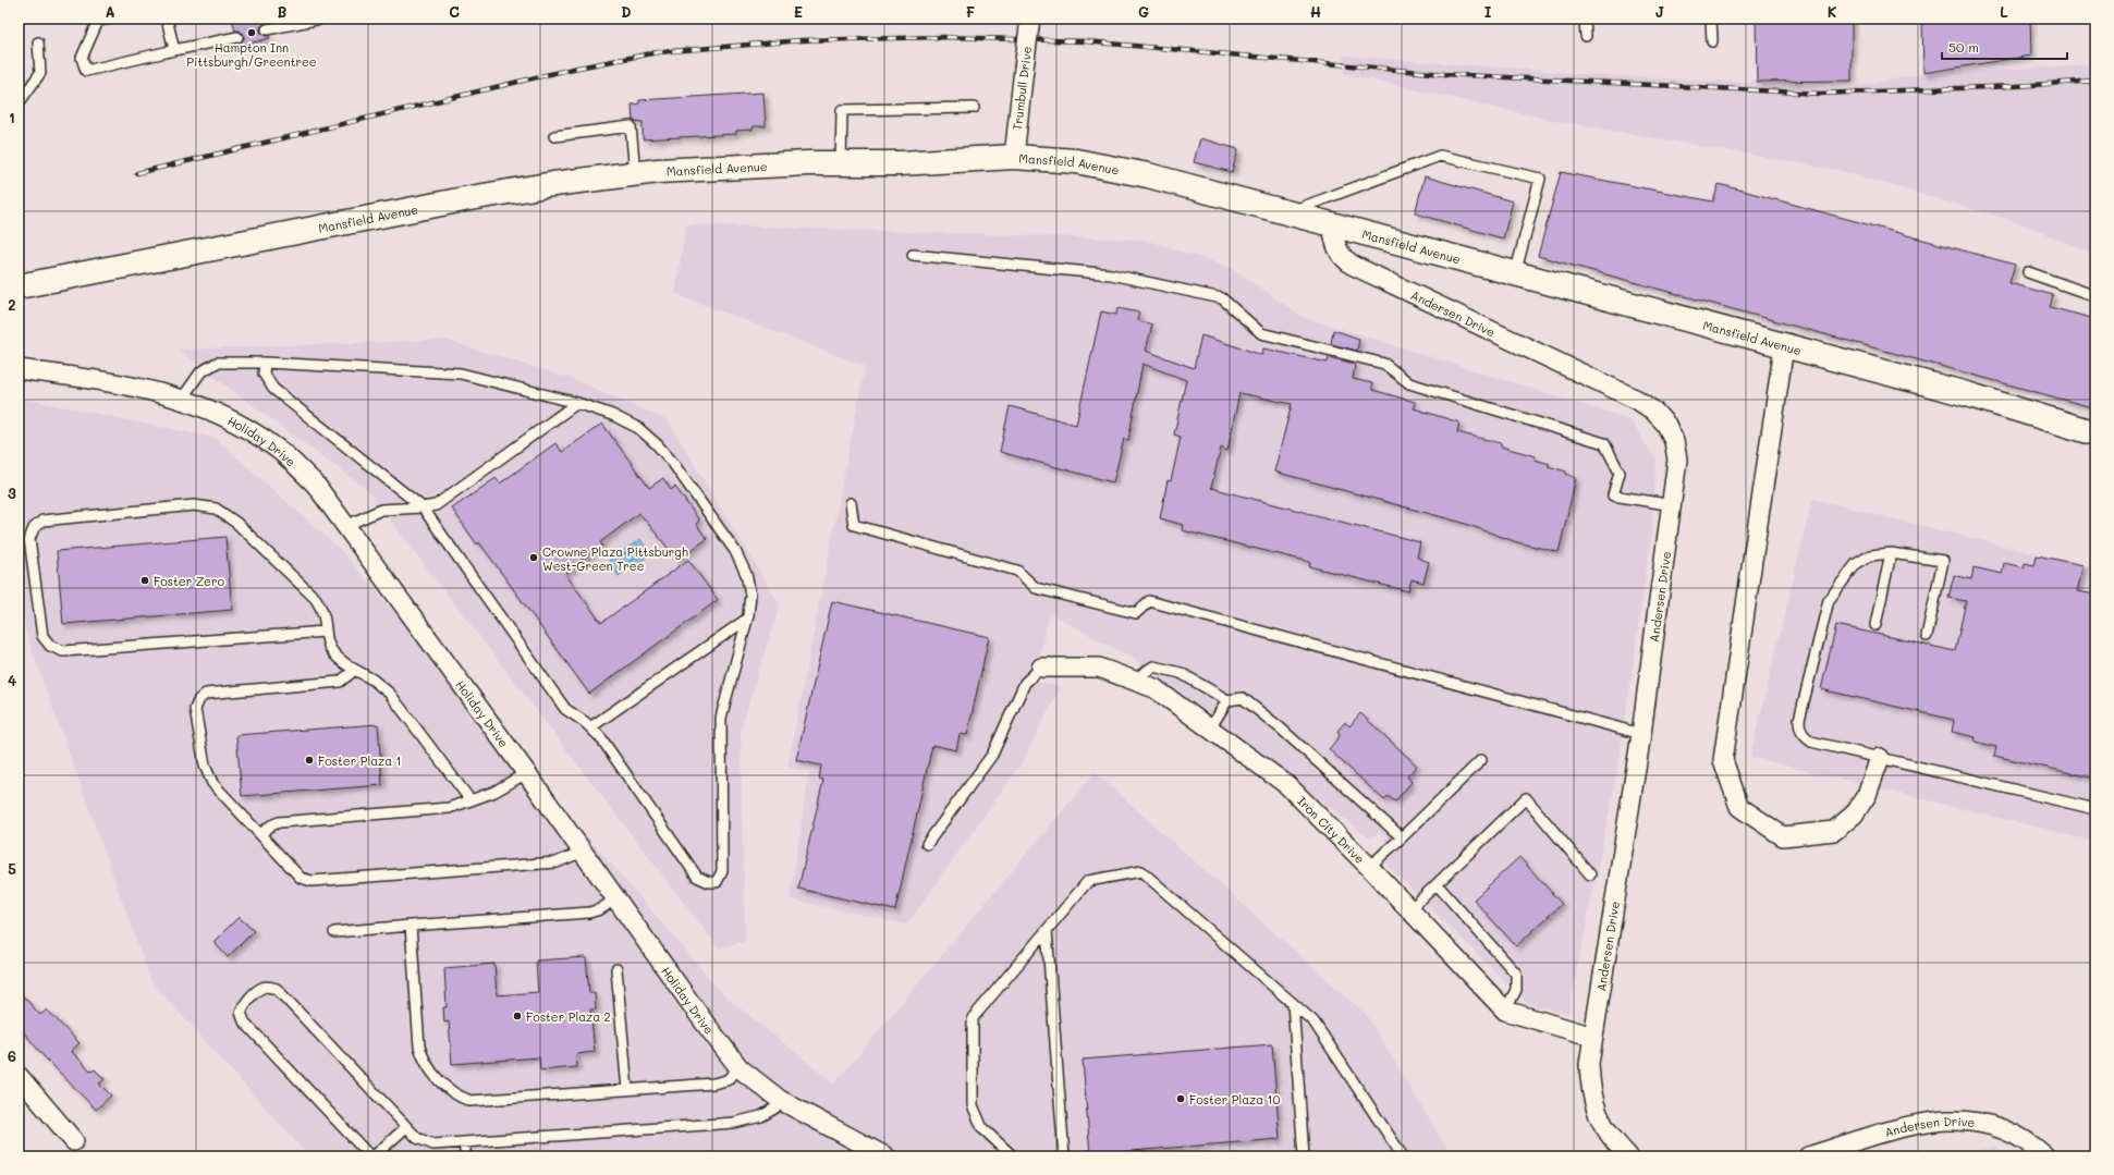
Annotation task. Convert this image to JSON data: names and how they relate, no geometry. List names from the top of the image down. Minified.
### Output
{"streets":{"main road":["Mansfield Avenue"],"street":["Trumbull Drive","Andersen Drive","Holiday Drive","Iron City Drive"]},"crossings":[["Trumbull Drive","Mansfield Avenue"],["Mansfield Avenue","Andersen Drive"]],"places":["Hampton Inn Pittsburgh/Greentree","Crowne Plaza Pittsburgh West-Green Tree","Foster Zero","Foster Plaza 1","Foster Plaza 2","Foster Plaza 10"],"scale_bar":"50 m","grid":{"columns":["A","B","C","D","E","F","G","H","I","J","K","L"],"rows":["1","2","3","4","5","6"]}}
